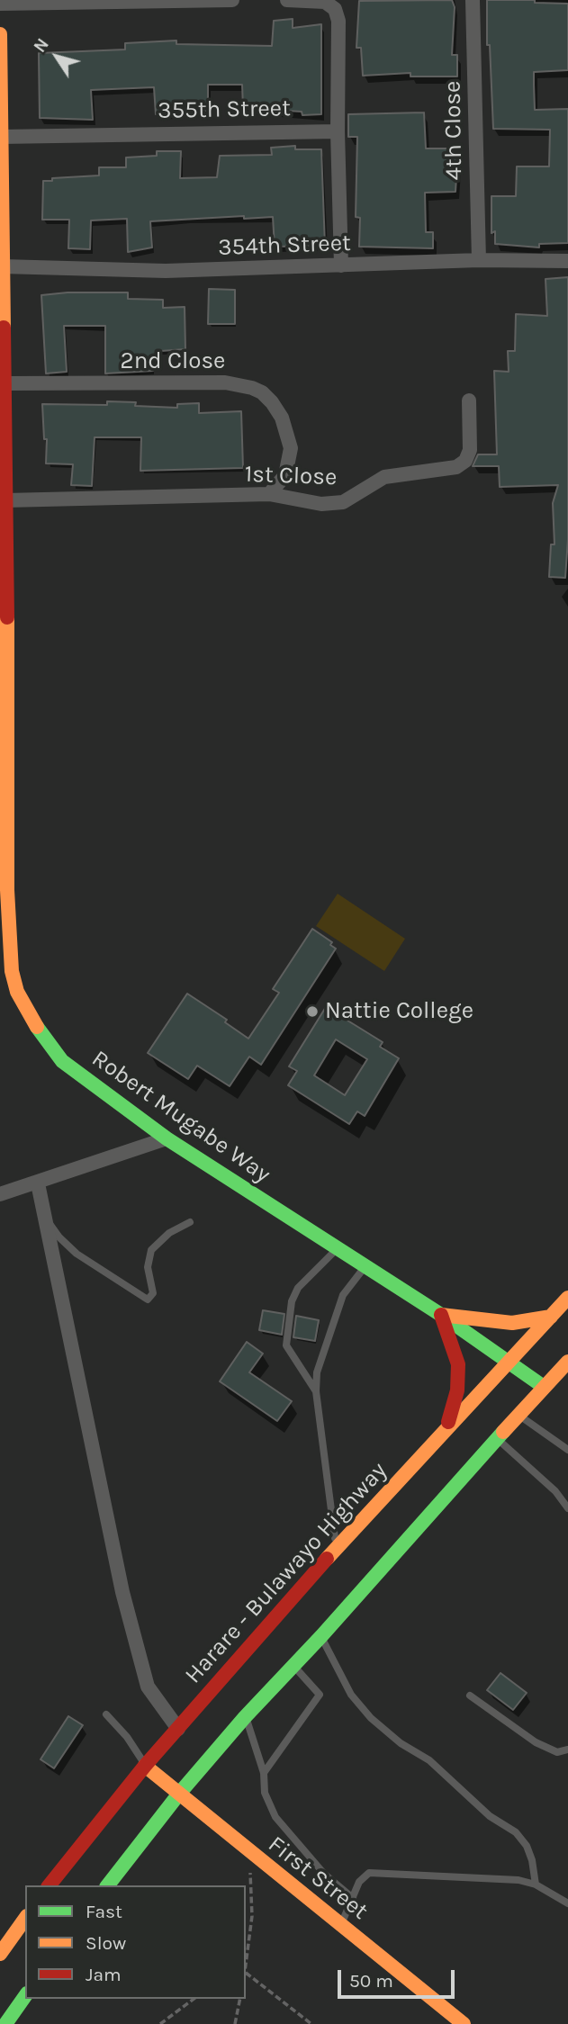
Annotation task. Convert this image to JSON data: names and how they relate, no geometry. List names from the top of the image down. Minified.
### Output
{"streets":{"main road":["Robert Mugabe Way","Harare - Bulawayo Highway","First Street"],"street":["355th Street","4th Close","354th Street","2nd Close","1st Close"]},"crossings":[["355th Street","Robert Mugabe Way"],["4th Close","354th Street"],["354th Street","Robert Mugabe Way"],["2nd Close","1st Close"],["2nd Close","Robert Mugabe Way"],["1st Close","Robert Mugabe Way"],["Robert Mugabe Way","Harare - Bulawayo Highway"],["Harare - Bulawayo Highway","First Street"]],"places":["Nattie College"],"legend":["Fast","Slow","Jam"],"scale_bar":"50 m","north":"top left"}
